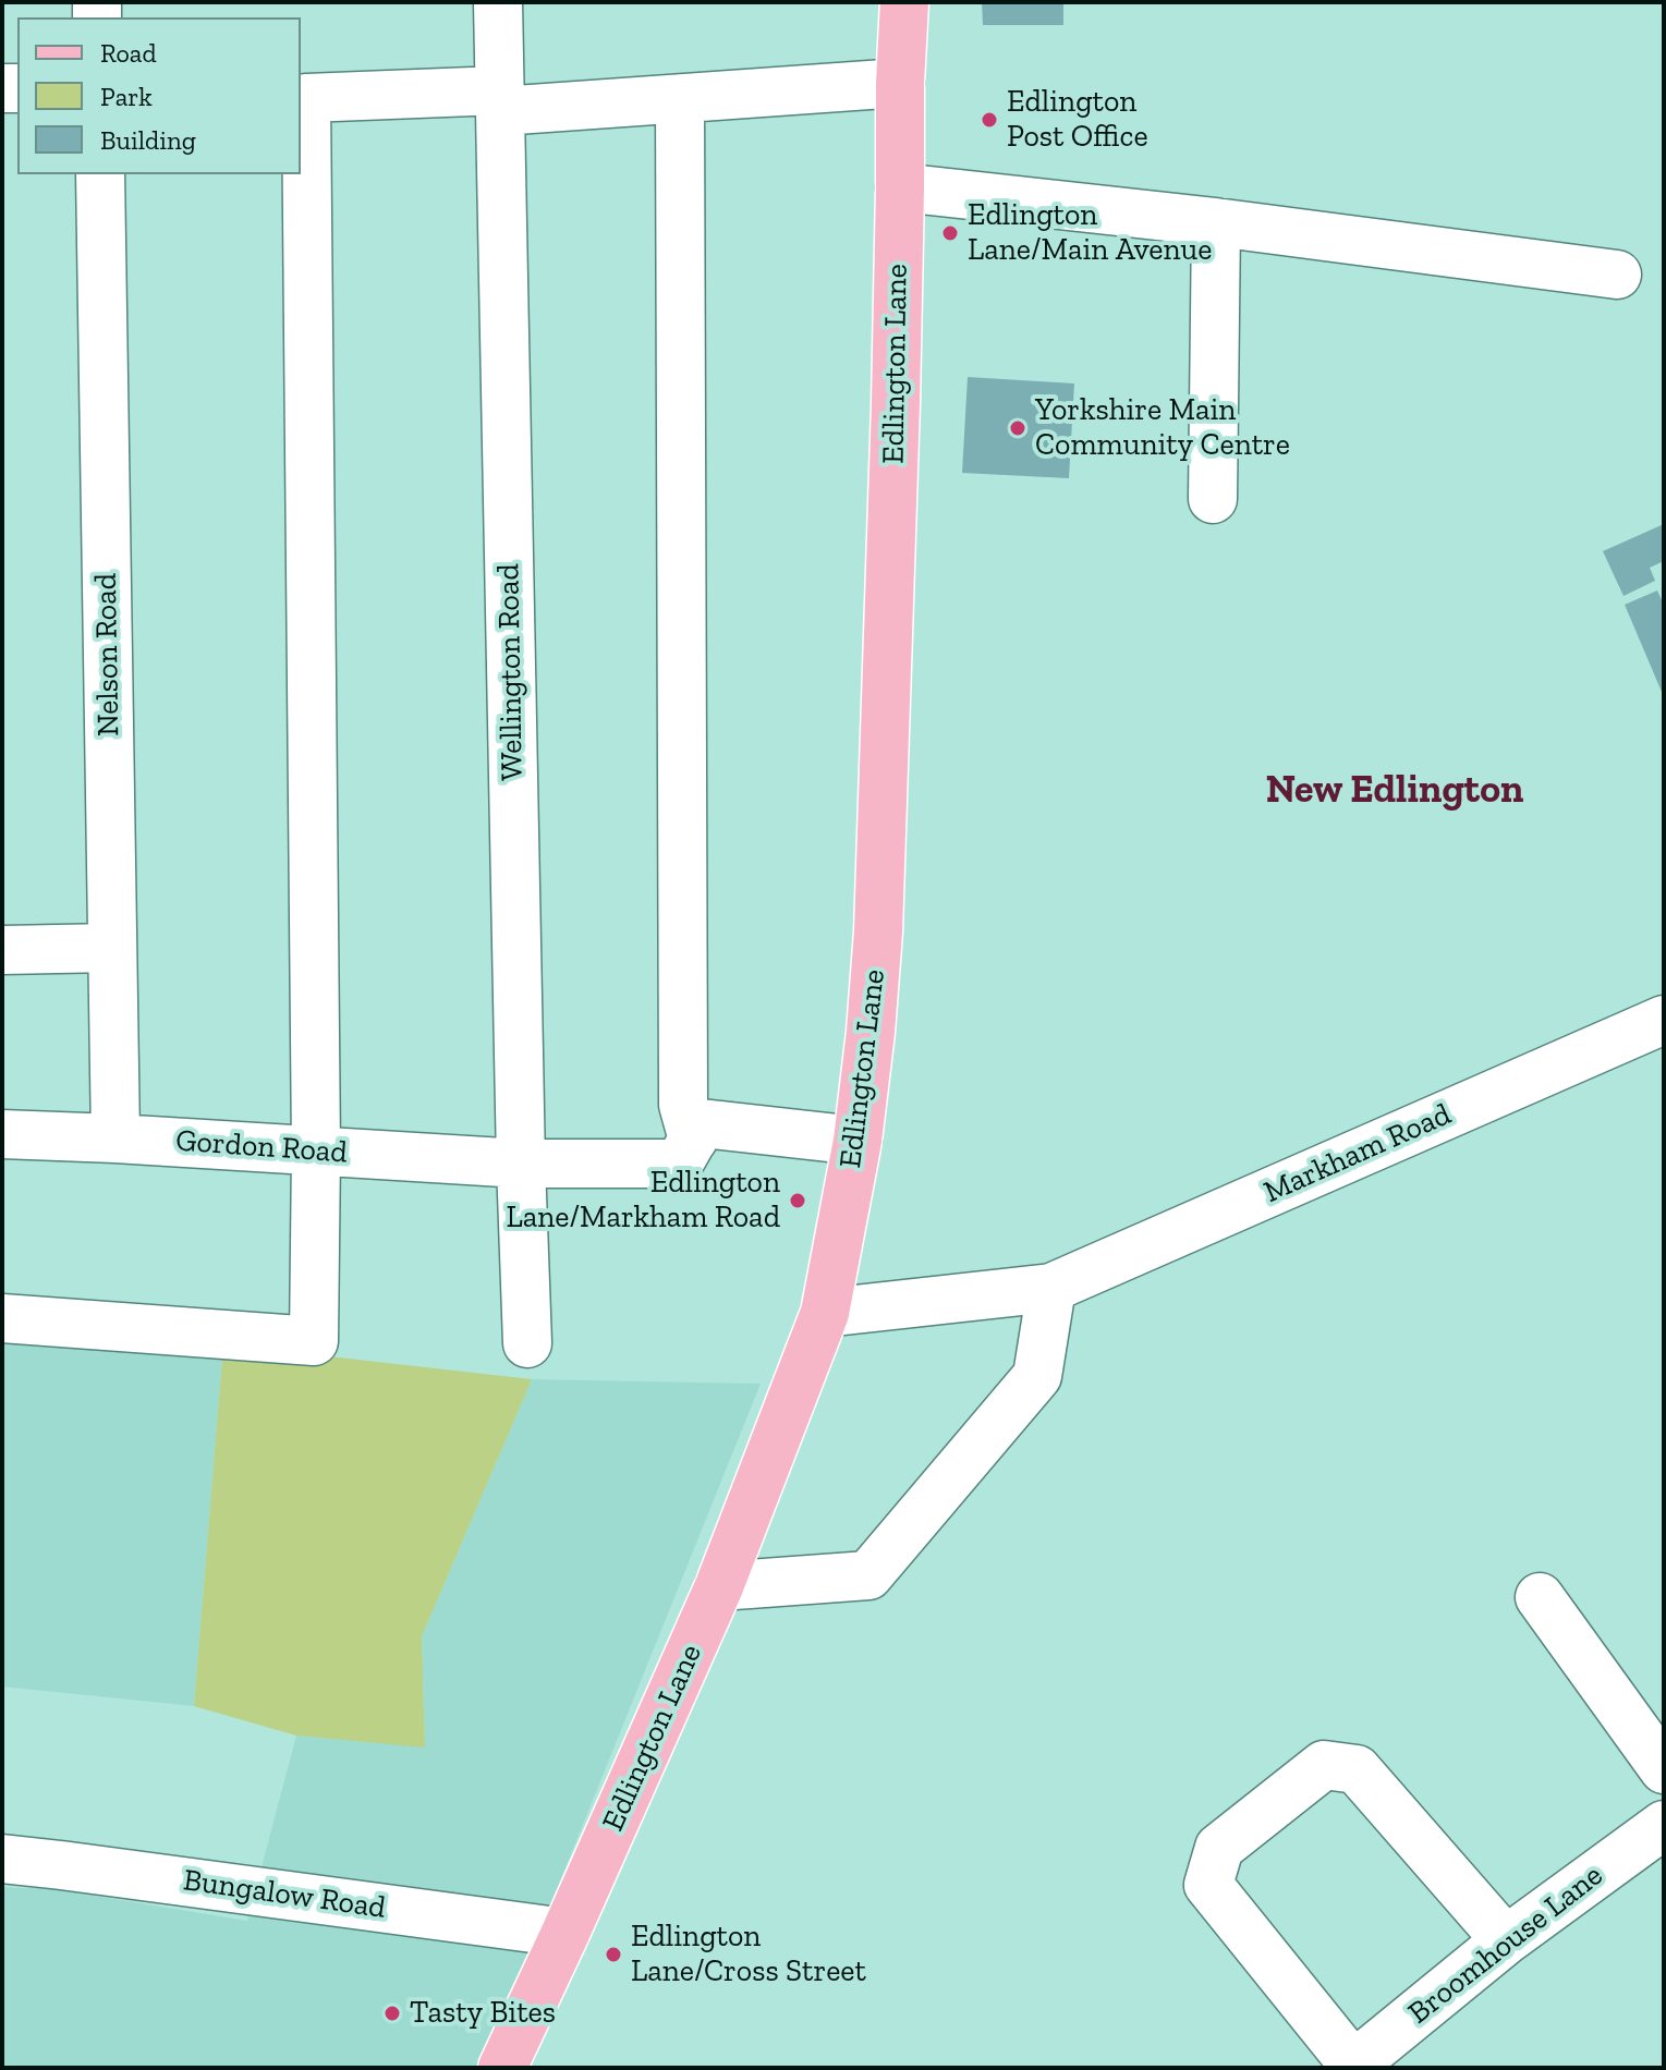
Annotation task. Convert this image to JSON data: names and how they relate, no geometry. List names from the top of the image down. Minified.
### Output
{"streets":{"main road":["Edlington Lane"],"street":["Nelson Road","Wellington Road","Gordon Road","Markham Road","Bungalow Road","Broomhouse Lane"]},"crossings":[["Edlington Lane","Markham Road"],["Edlington Lane","Bungalow Road"],["Nelson Road","Gordon Road"],["Wellington Road","Gordon Road"]],"districts":["New Edlington"],"places":["Edlington Post Office","Edlington Lane/Main Avenue","Yorkshire Main Community Centre","Edlington Lane/Markham Road","Edlington Lane/Cross Street","Tasty Bites"],"legend":["Road","Park","Building"]}
